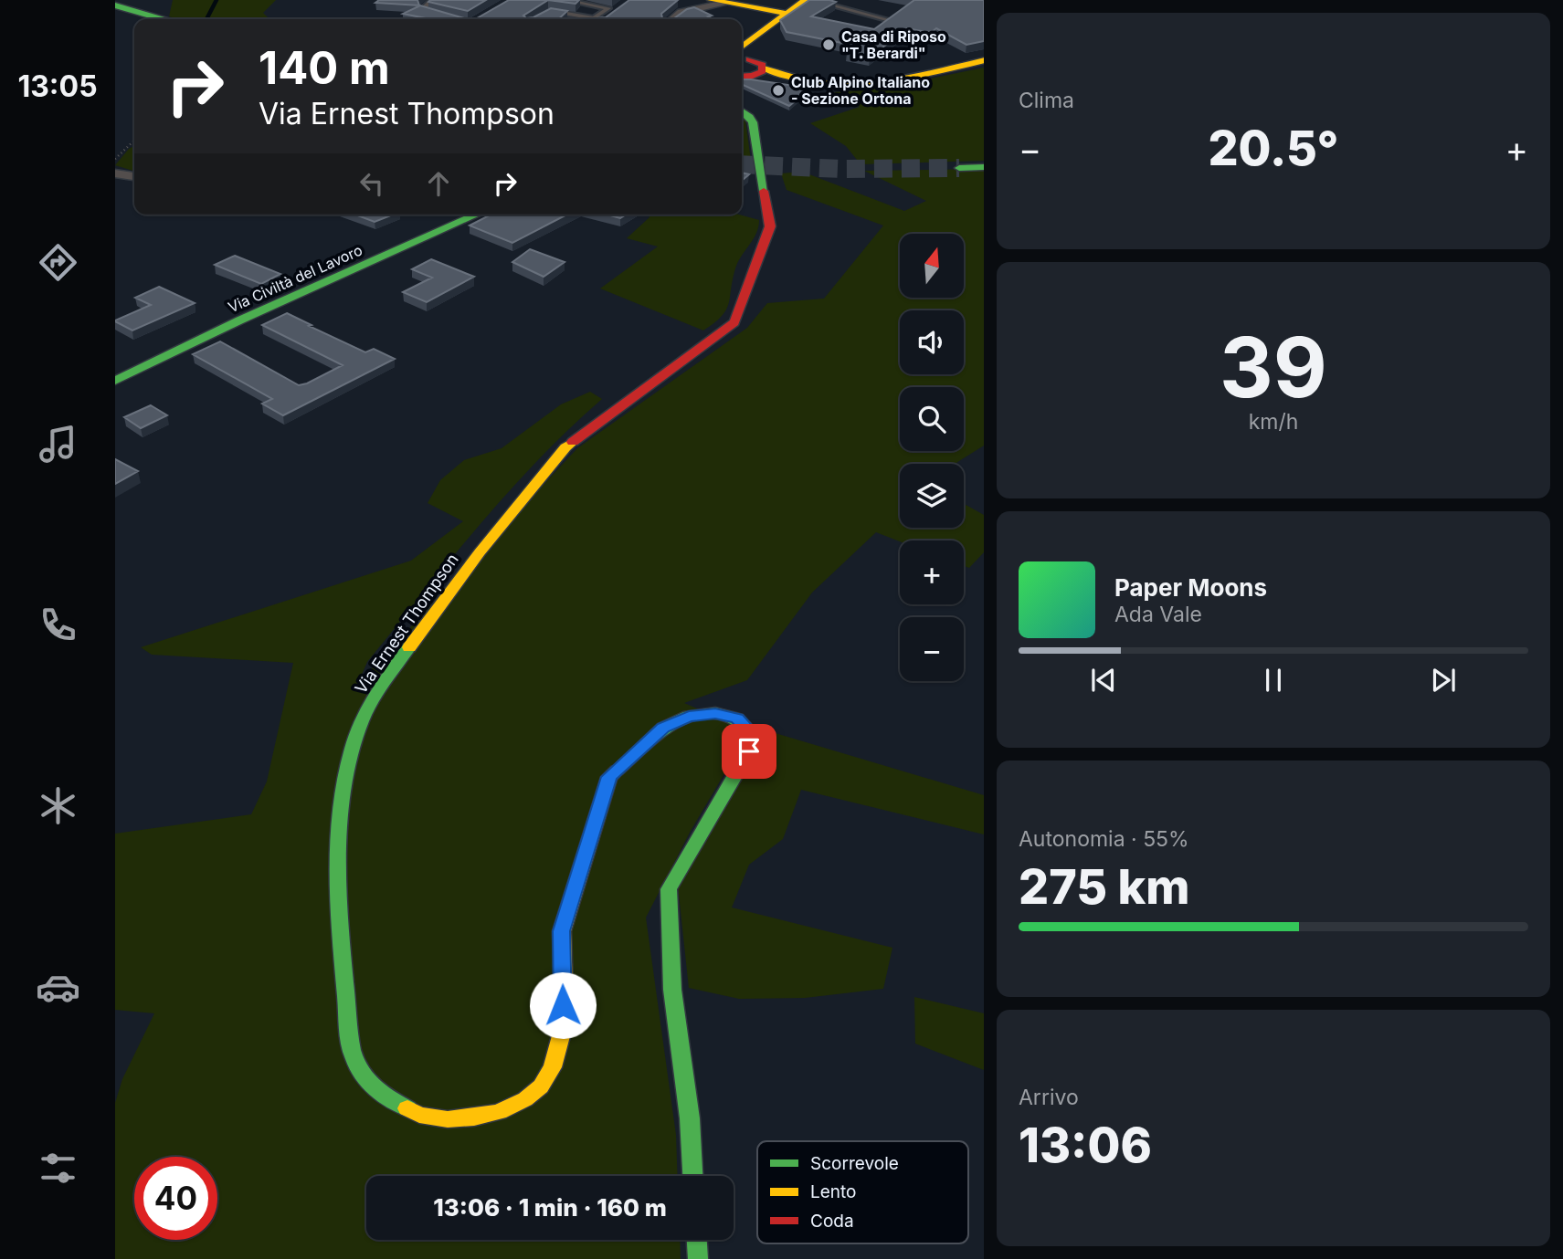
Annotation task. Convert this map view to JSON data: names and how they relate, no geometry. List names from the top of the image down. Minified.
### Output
{"streets":{"street":["Via Civiltà del Lavoro","Via Ernest Thompson"]},"places":["Casa di Riposo \"T. Berardi\"","Club Alpino Italiano - Sezione Ortona"],"legend":["Scorrevole","Lento","Coda"],"north":"top","page":{"tabs":"13:05","tile":["Clima",["39","km/h"],["Autonomia · 55%","275 km"],["Arrivo","13:06"]],"turn":["140 m","Via Ernest Thompson"],"heat":["−","20.5°","+"],"map_buttons":["+","−"],"song":["Paper Moons","Ada Vale"],"limit":"40","trip":"13:06 · 1 min · 160 m"}}
